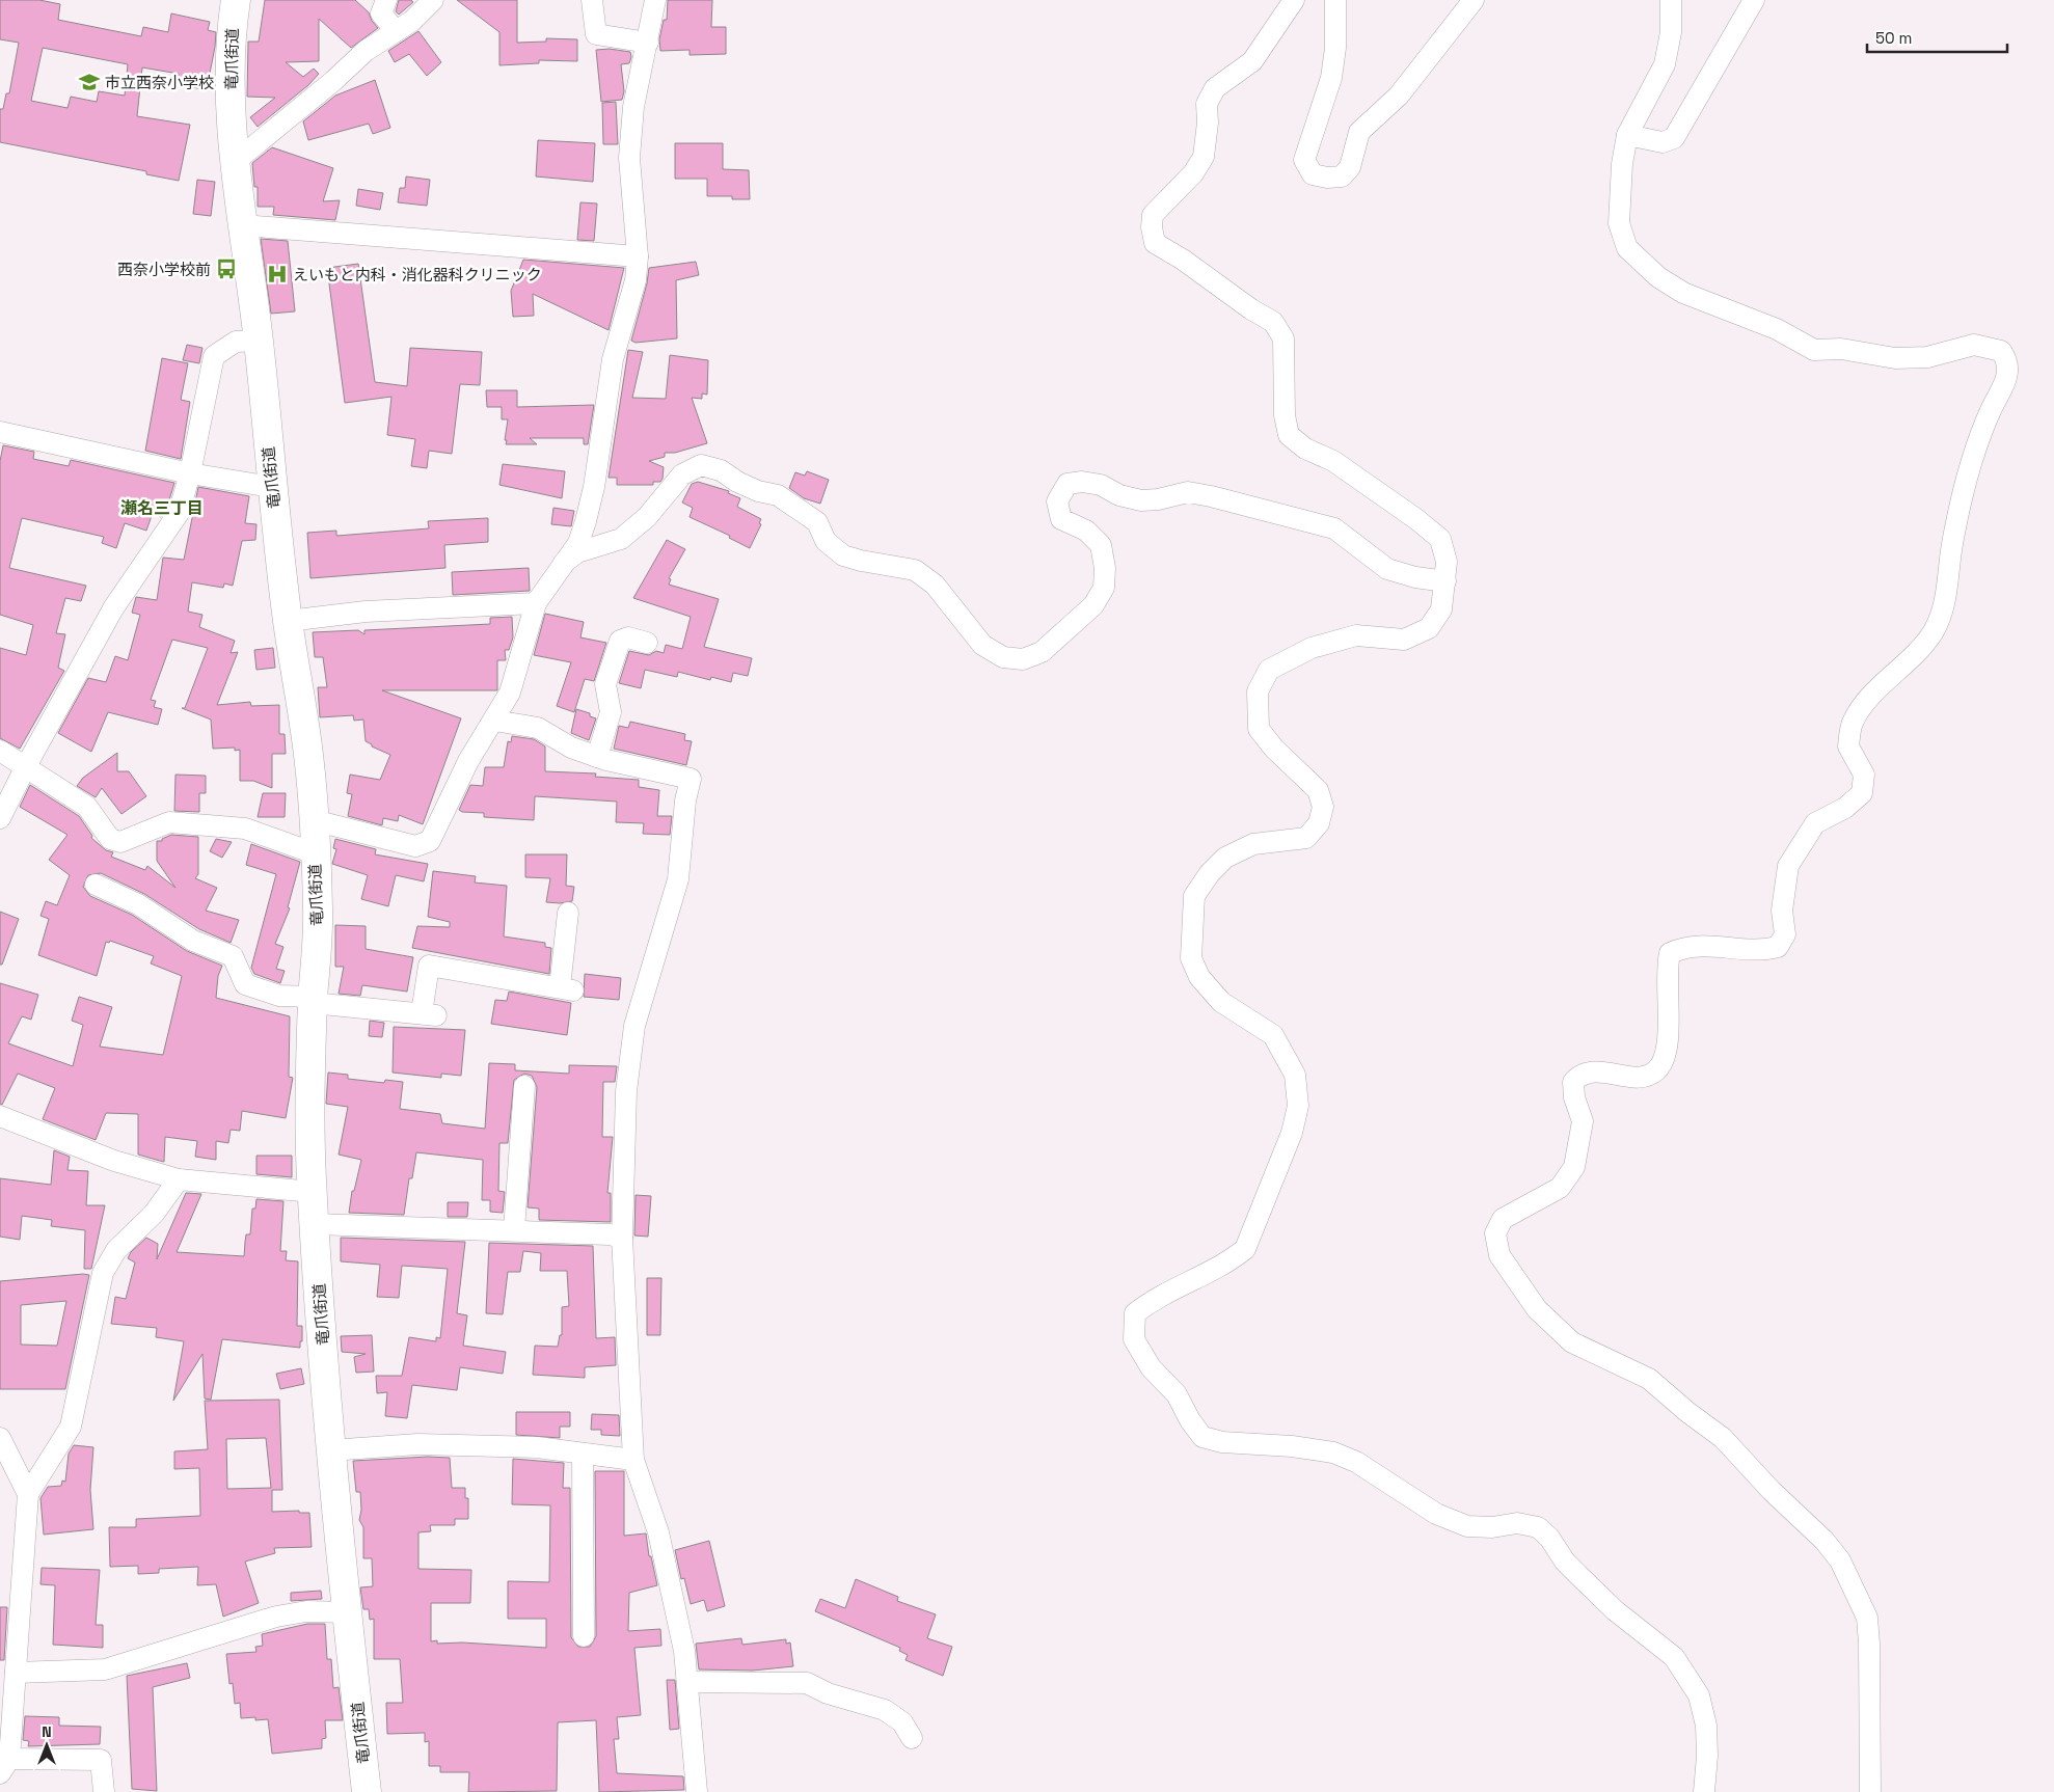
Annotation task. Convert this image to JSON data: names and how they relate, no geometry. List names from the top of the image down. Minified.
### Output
{"streets":{"main road":["竜爪街道"]},"districts":["瀬名三丁目"],"places":{"school or university":["市立西奈小学校"],"bus stop":["西奈小学校前"],"hospital":["えいもと内科・消化器科クリニック"]},"scale_bar":"50 m","north":"top"}
